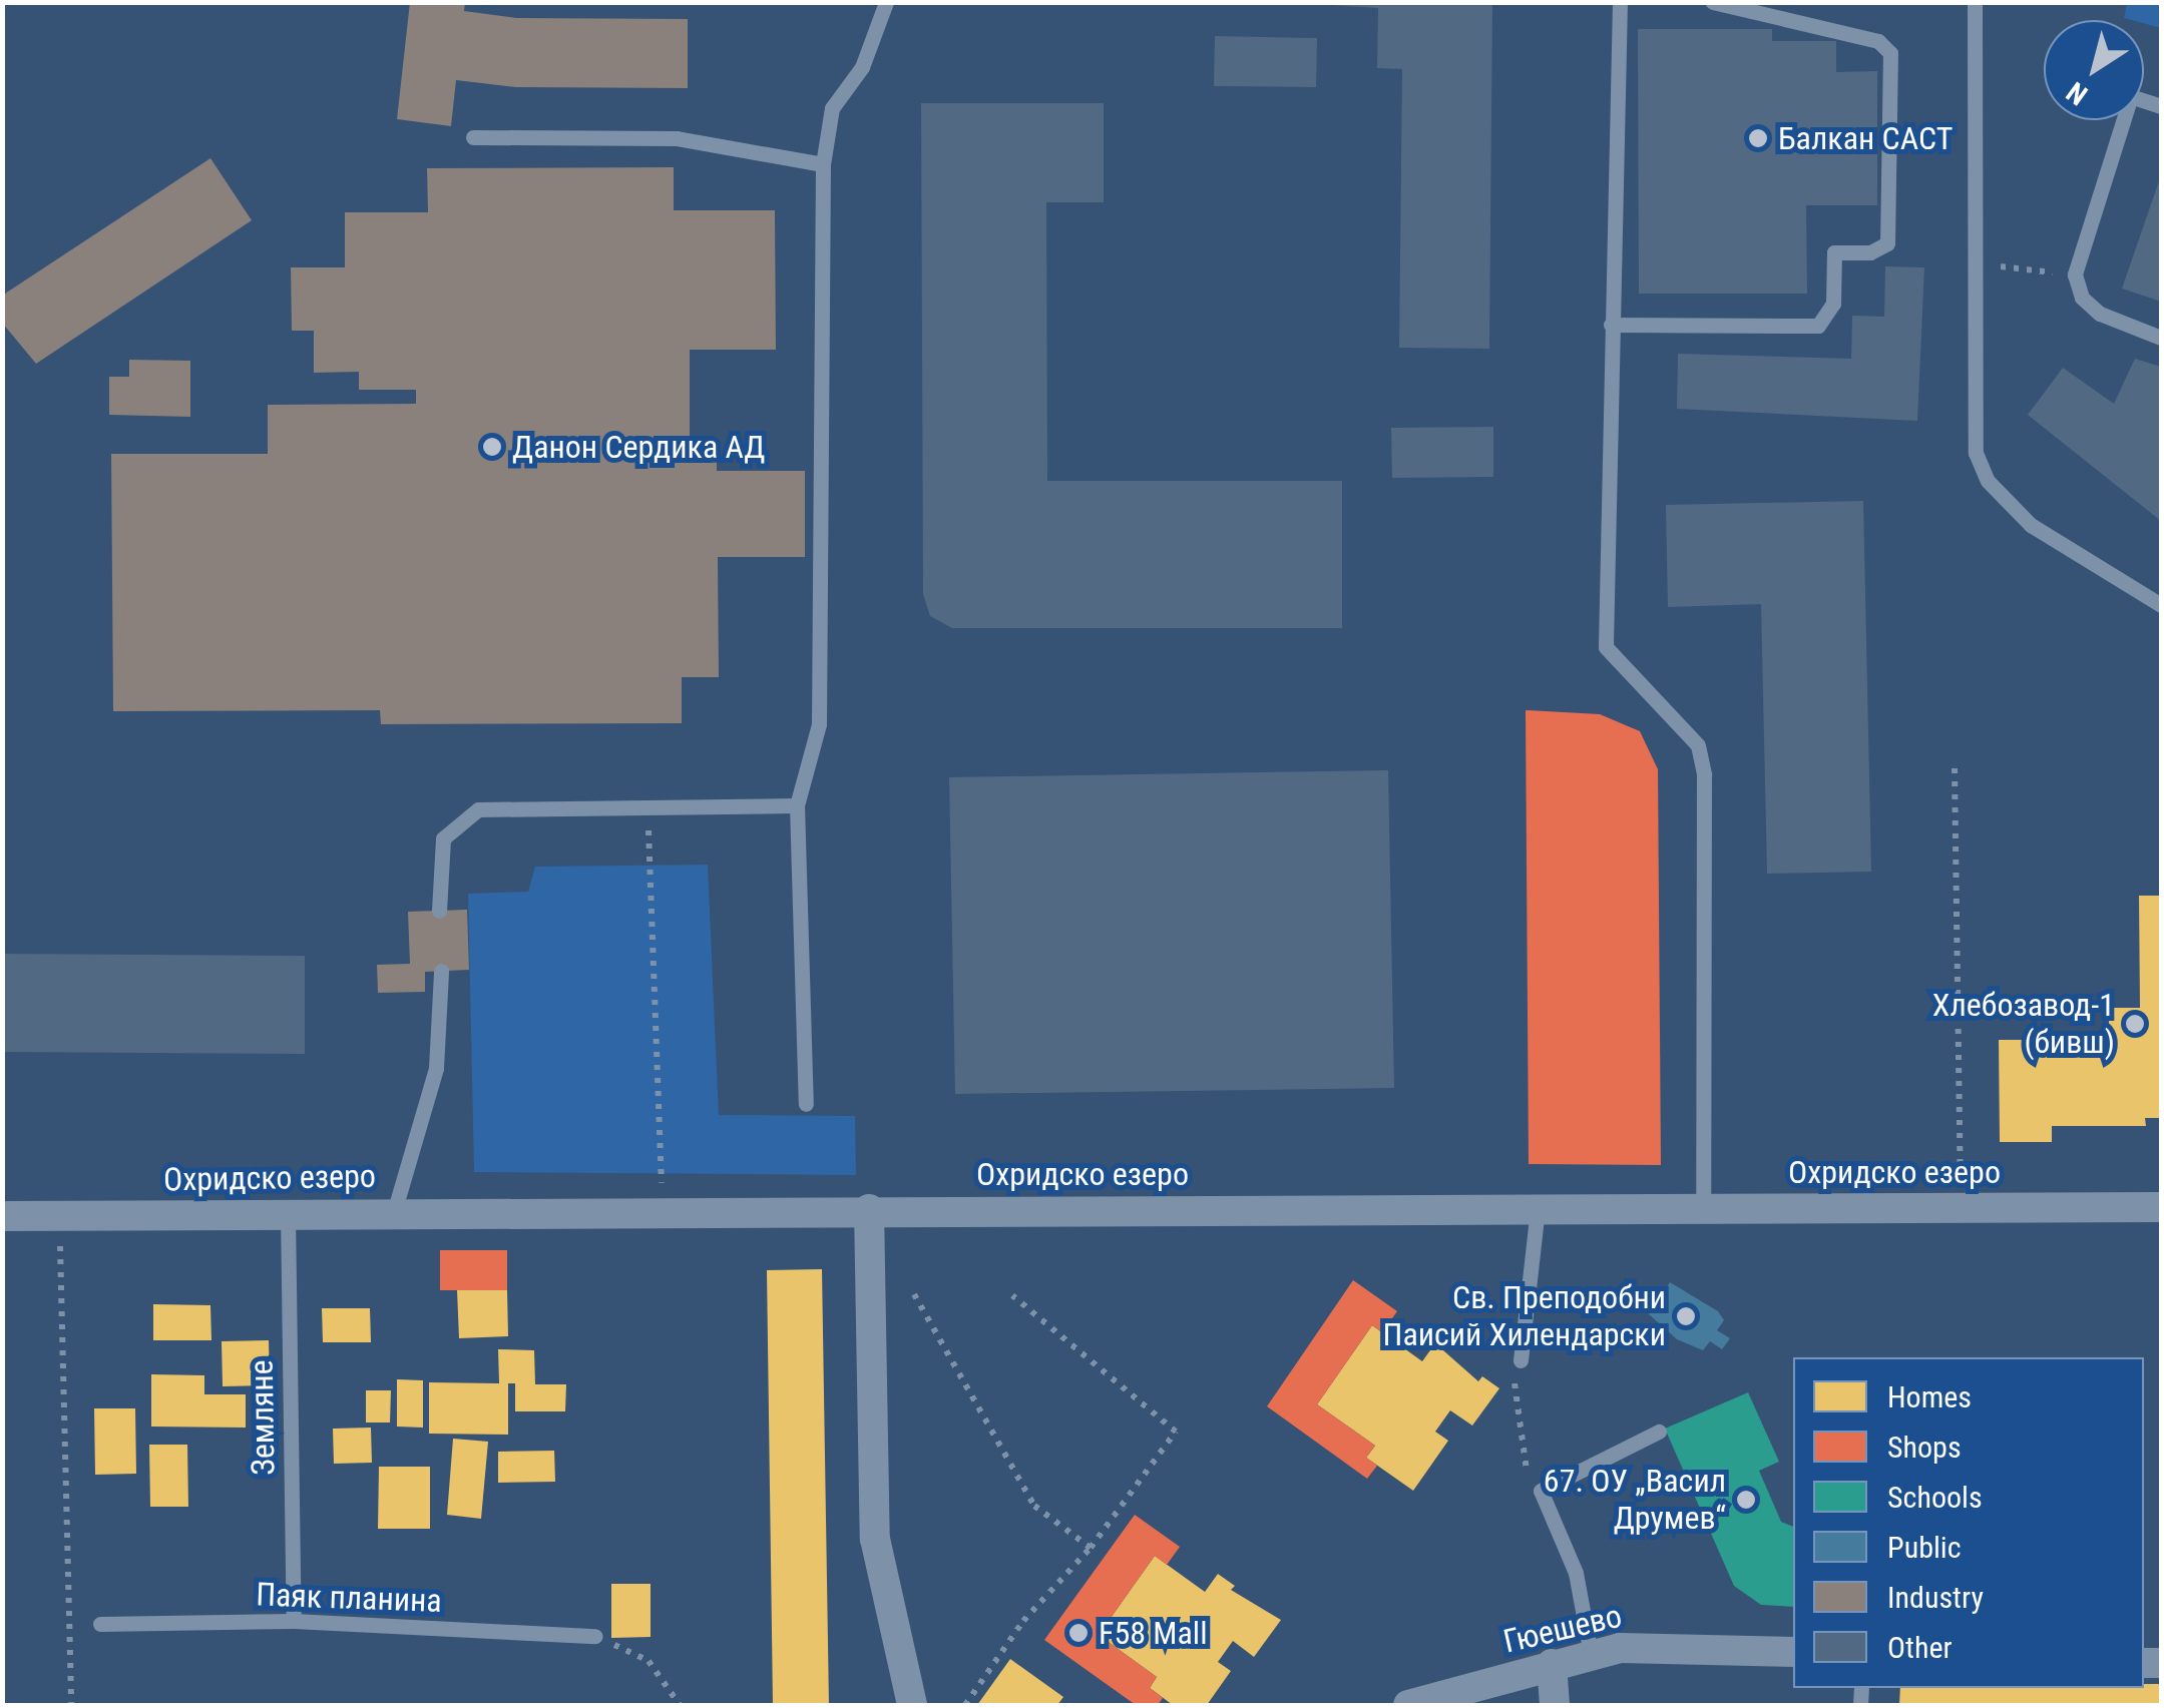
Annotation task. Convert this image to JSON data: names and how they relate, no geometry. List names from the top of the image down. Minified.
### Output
{"streets":{"street":["Охридско езеро","Гюешево"],"lane":["Земляне","Паяк планина"]},"crossings":[["Охридско езеро","Земляне"],["Земляне","Паяк планина"]],"places":["Балкан САСТ","Данон Сердика АД","Хлебозавод-1 (бивш)","Св. Преподобни Паисий Хилендарски","67. ОУ „Васил Друмев“","F58 Mall"],"legend":["Homes","Shops","Schools","Public","Industry","Other"],"north":"bottom left"}
